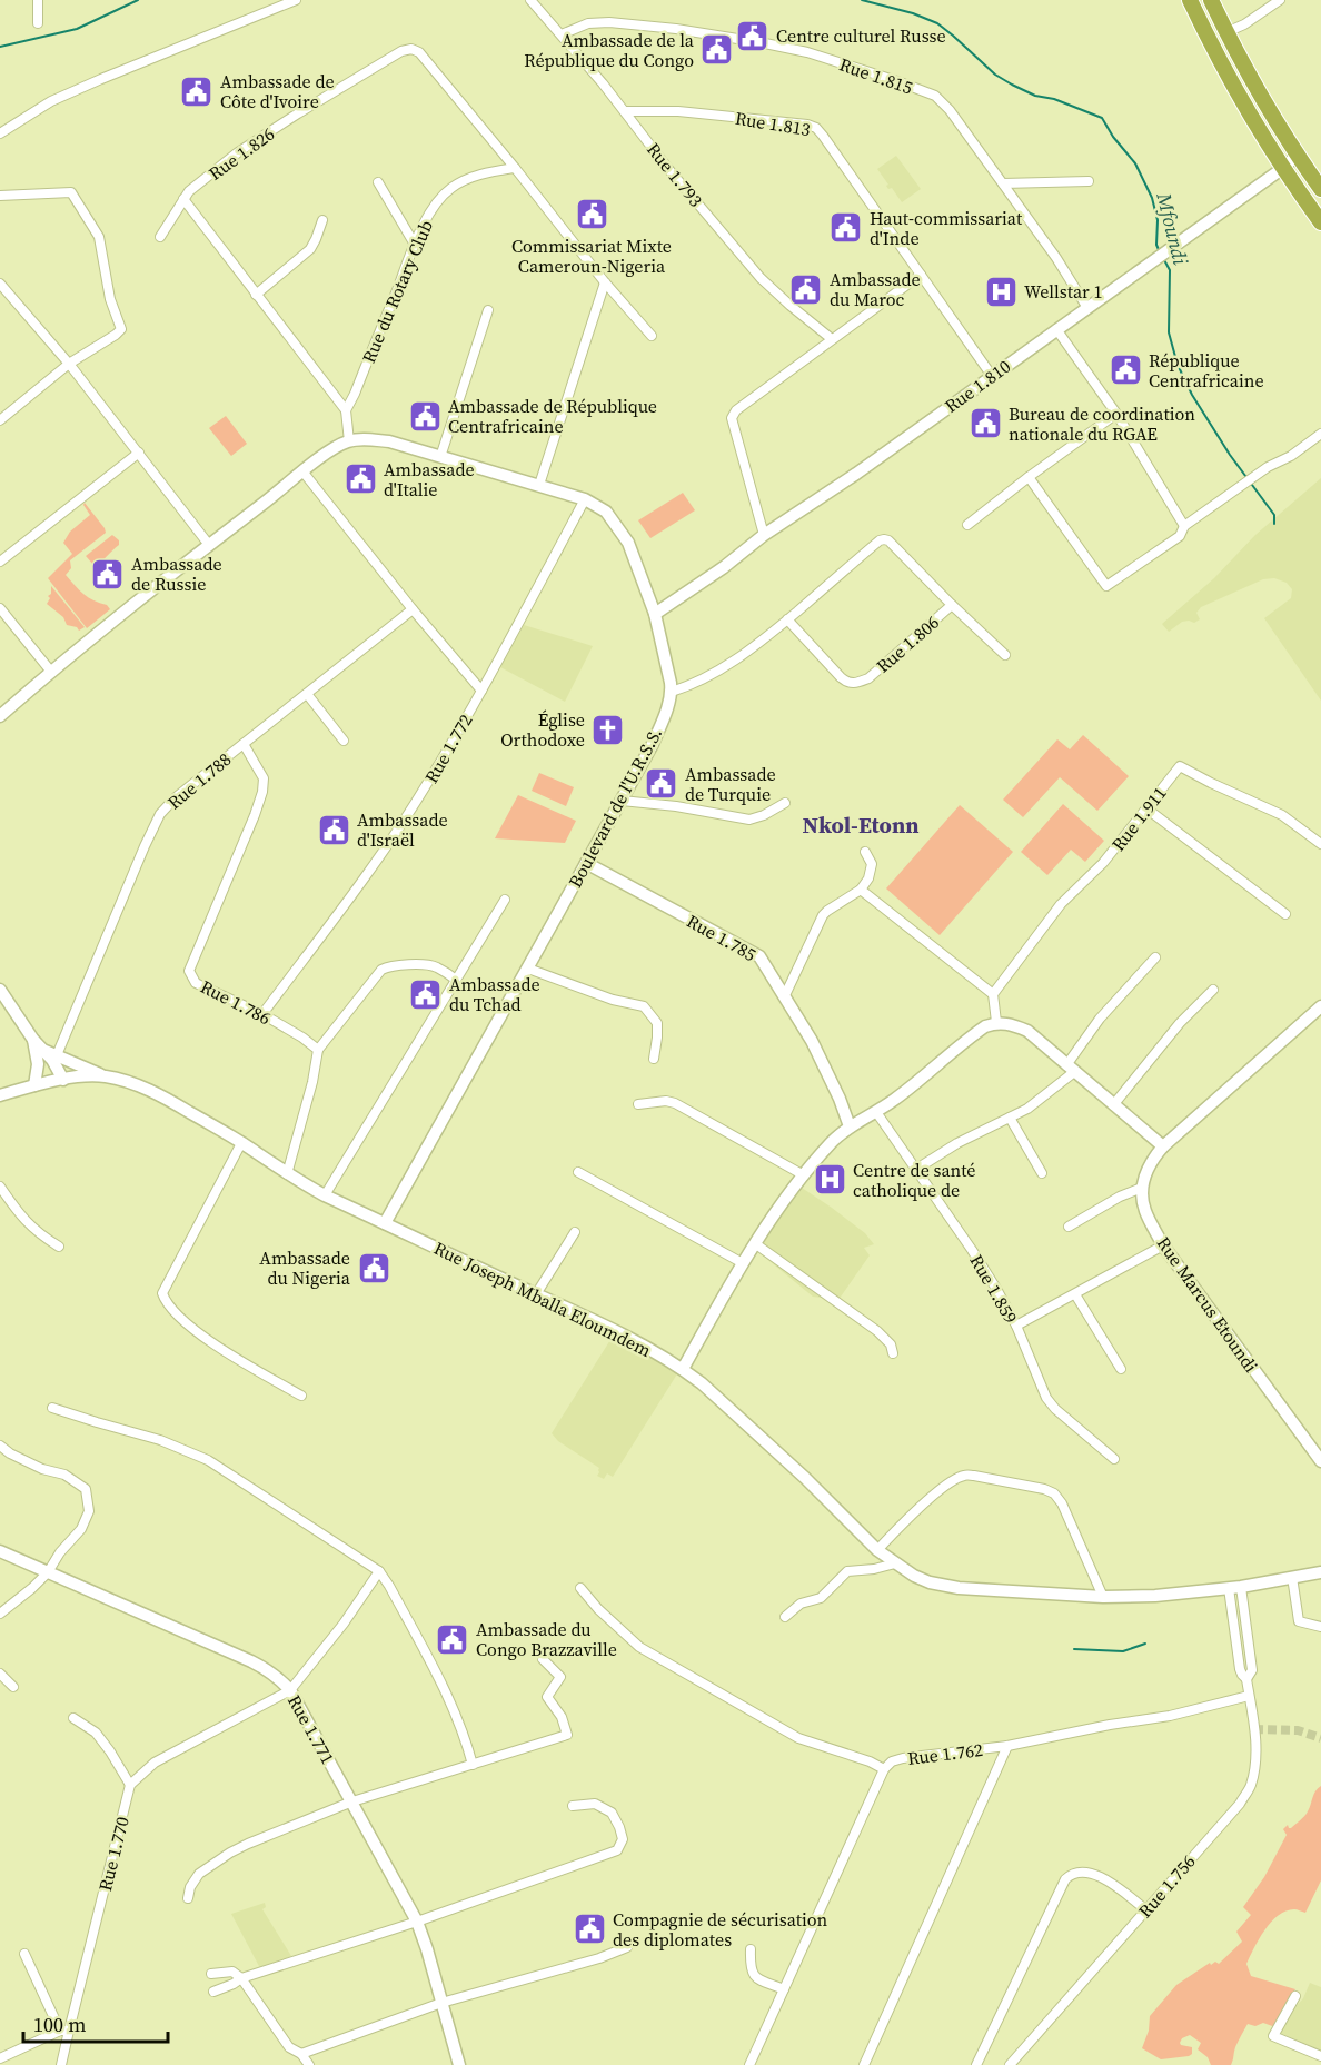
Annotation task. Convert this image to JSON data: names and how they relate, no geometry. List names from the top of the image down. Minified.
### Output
{"streets":{"street":["Rue 1.815","Rue 1.813","Rue 1.826","Rue 1.793","Rue du Rotary Club","Rue 1.810","Rue 1.806","Rue 1.772","Rue 1.788","Boulevard de l'U.R.S.S.","Rue 1.911","Rue 1.785","Rue 1.786","Rue 1.859","Rue Joseph Mballa Eloumdem","Rue Marcus Etoundi","Rue 1.771","Rue 1.762","Rue 1.770","Rue 1.756"]},"crossings":[["Rue 1.815","Rue 1.793"],["Rue 1.815","Rue 1.810"],["Rue 1.813","Rue 1.793"],["Rue 1.813","Rue 1.810"],["Rue 1.826","Rue du Rotary Club"],["Rue 1.806","Boulevard de l'U.R.S.S."],["Rue 1.772","Rue 1.786"],["Rue 1.788","Rue 1.786"],["Boulevard de l'U.R.S.S.","Rue 1.785"],["Boulevard de l'U.R.S.S.","Rue Joseph Mballa Eloumdem"],["Rue Joseph Mballa Eloumdem","Rue 1.756"],["Rue 1.762","Rue 1.756"]],"districts":["Nkol-Etonn"],"water":["Mfoundi"],"places":{"public building":["Centre culturel Russe","Ambassade de la République du Congo","Ambassade de Côte d'Ivoire","Commissariat Mixte Cameroun-Nigeria","Haut-commissariat d'Inde","Ambassade du Maroc","République Centrafricaine","Ambassade de République Centrafricaine","Bureau de coordination nationale du RGAE","Ambassade d'Italie","Ambassade de Russie","Ambassade de Turquie","Ambassade d'Israël","Ambassade du Tchad","Ambassade du Nigeria","Ambassade du Congo Brazzaville","Compagnie de sécurisation des diplomates"],"hospital":["Wellstar 1","Centre de santé catholique de"],"church":["Église Orthodoxe"]},"scale_bar":"100 m"}
